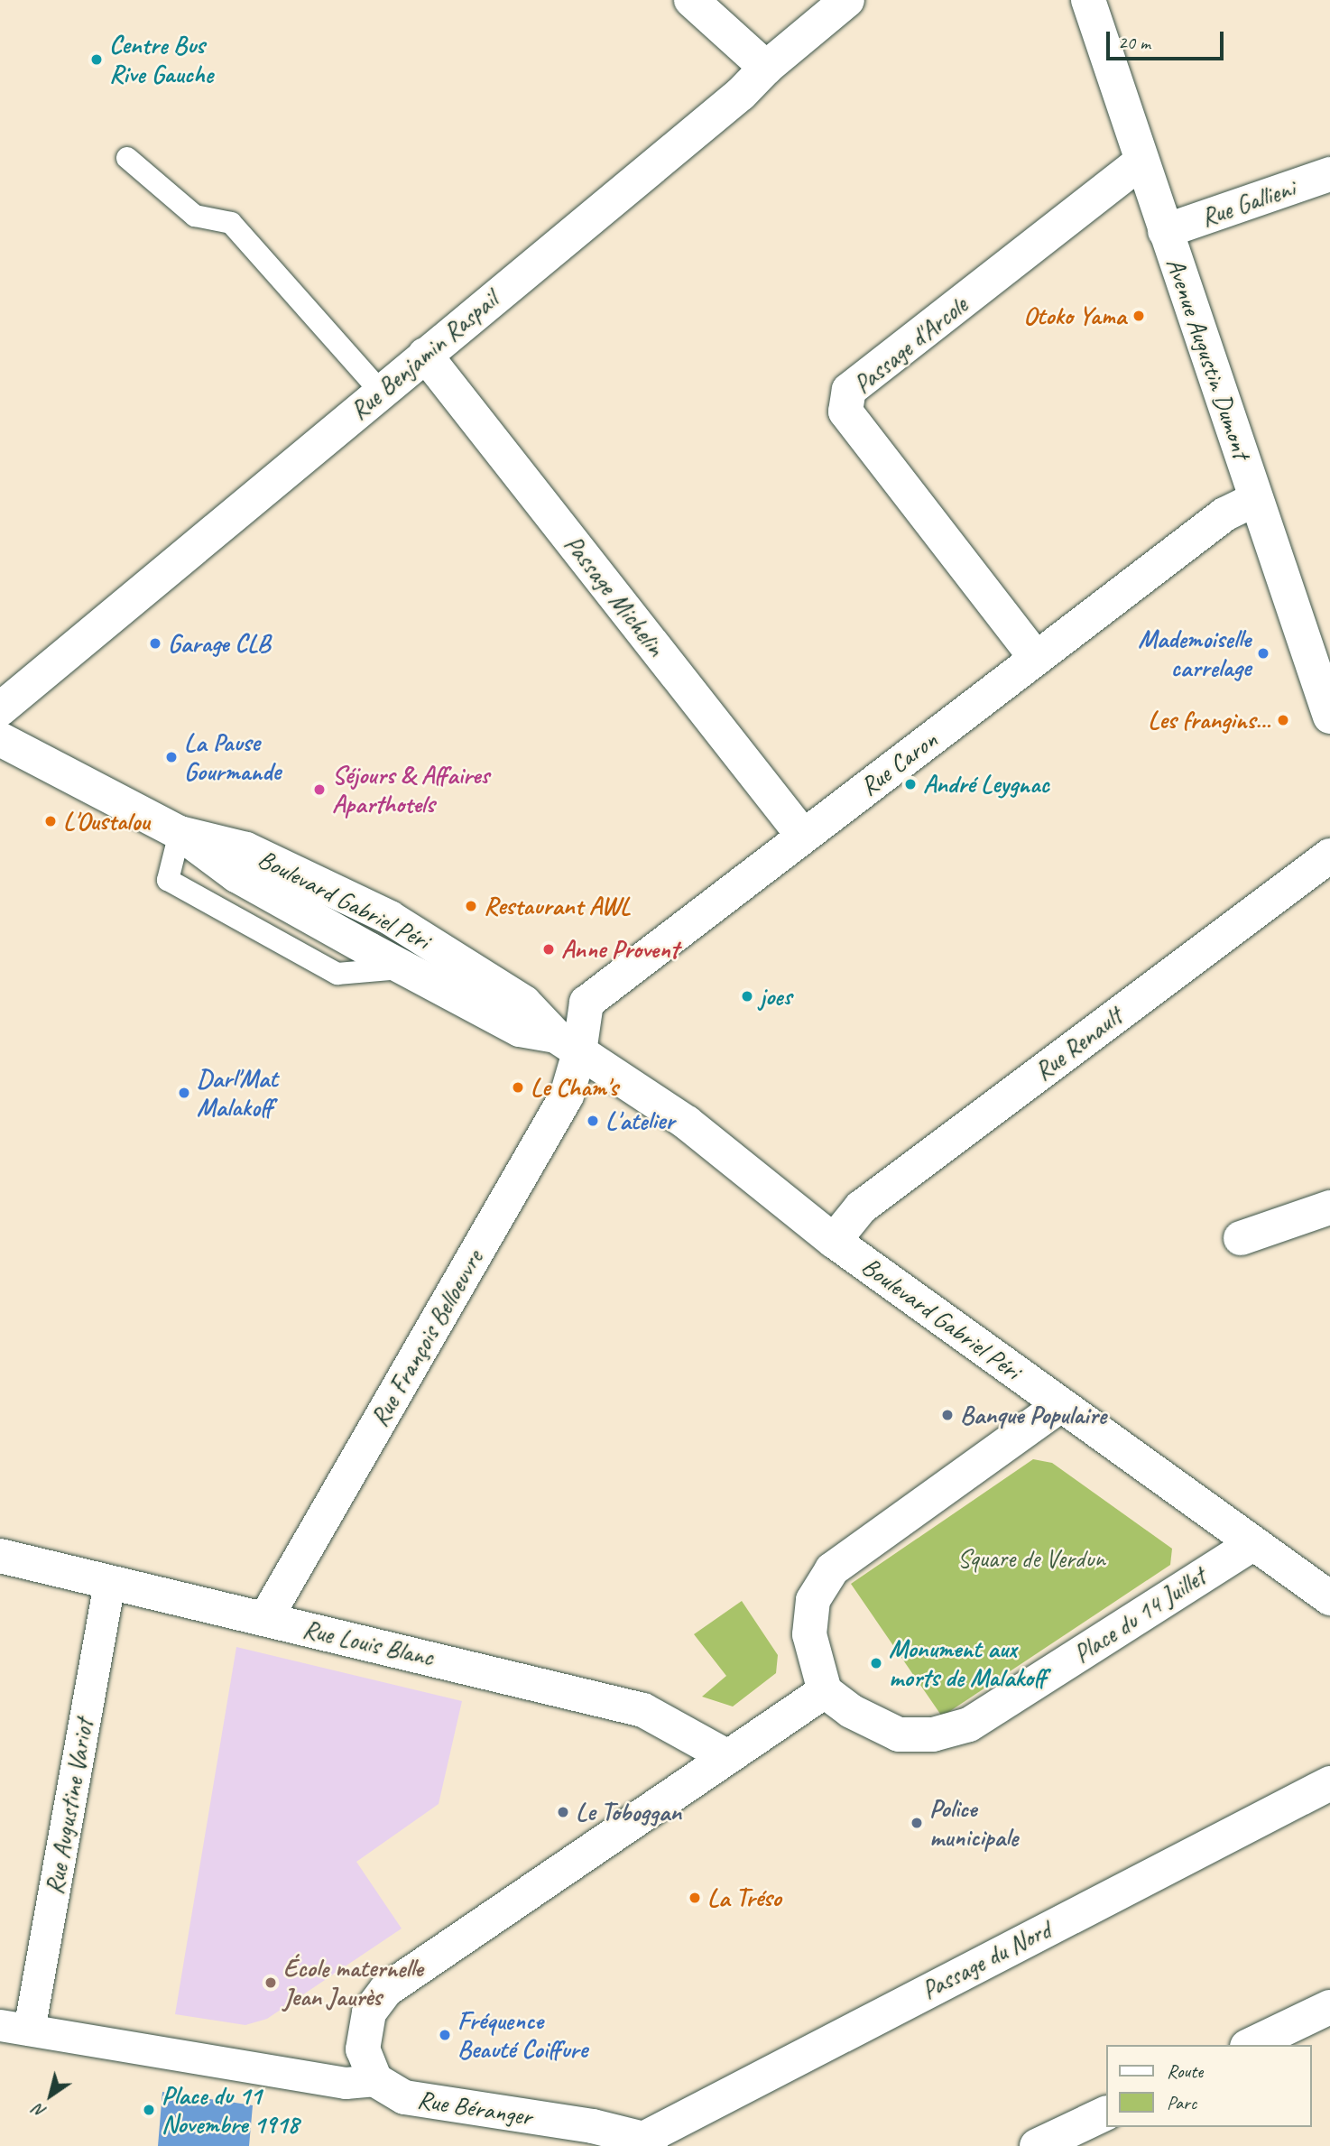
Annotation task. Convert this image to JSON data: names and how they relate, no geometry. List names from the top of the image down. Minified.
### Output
{"streets":{"street":["Rue Gallieni","Passage d'Arcole","Rue Benjamin Raspail","Avenue Augustin Dumont","Passage Michelin","Rue Caron","Boulevard Gabriel Péri","Rue Renault","Rue François Belloeuvre","Place du 14 Juillet","Rue Louis Blanc","Rue Augustine Variot","Passage du Nord","Rue Béranger"]},"crossings":[["Rue Gallieni","Avenue Augustin Dumont"],["Passage d'Arcole","Avenue Augustin Dumont"],["Passage d'Arcole","Rue Caron"],["Rue Benjamin Raspail","Passage Michelin"],["Avenue Augustin Dumont","Rue Caron"],["Passage Michelin","Rue Caron"],["Rue Caron","Boulevard Gabriel Péri"],["Rue Caron","Rue François Belloeuvre"],["Boulevard Gabriel Péri","Rue Renault"],["Boulevard Gabriel Péri","Rue François Belloeuvre"],["Boulevard Gabriel Péri","Place du 14 Juillet"],["Rue François Belloeuvre","Rue Louis Blanc"],["Rue Louis Blanc","Rue Augustine Variot"],["Passage du Nord","Rue Béranger"]],"parks":["Square de Verdun"],"places":["Centre Bus Rive Gauche","Otoko Yama","Garage CLB","Mademoiselle carrelage","Les frangins...","La Pause Gourmande","André Leygnac","Séjours & Affaires Aparthotels","L'Oustalou","Restaurant AWL","Anne Provent","joes","Le Cham's","Darl'Mat Malakoff","L'atelier","Banque Populaire","Monument aux morts de Malakoff","Le Toboggan","Police municipale","La Tréso","École maternelle Jean Jaurès","Fréquence Beauté Coiffure","Place du 11 Novembre 1918"],"legend":["Route","Parc"],"scale_bar":"20 m","north":"bottom left"}
